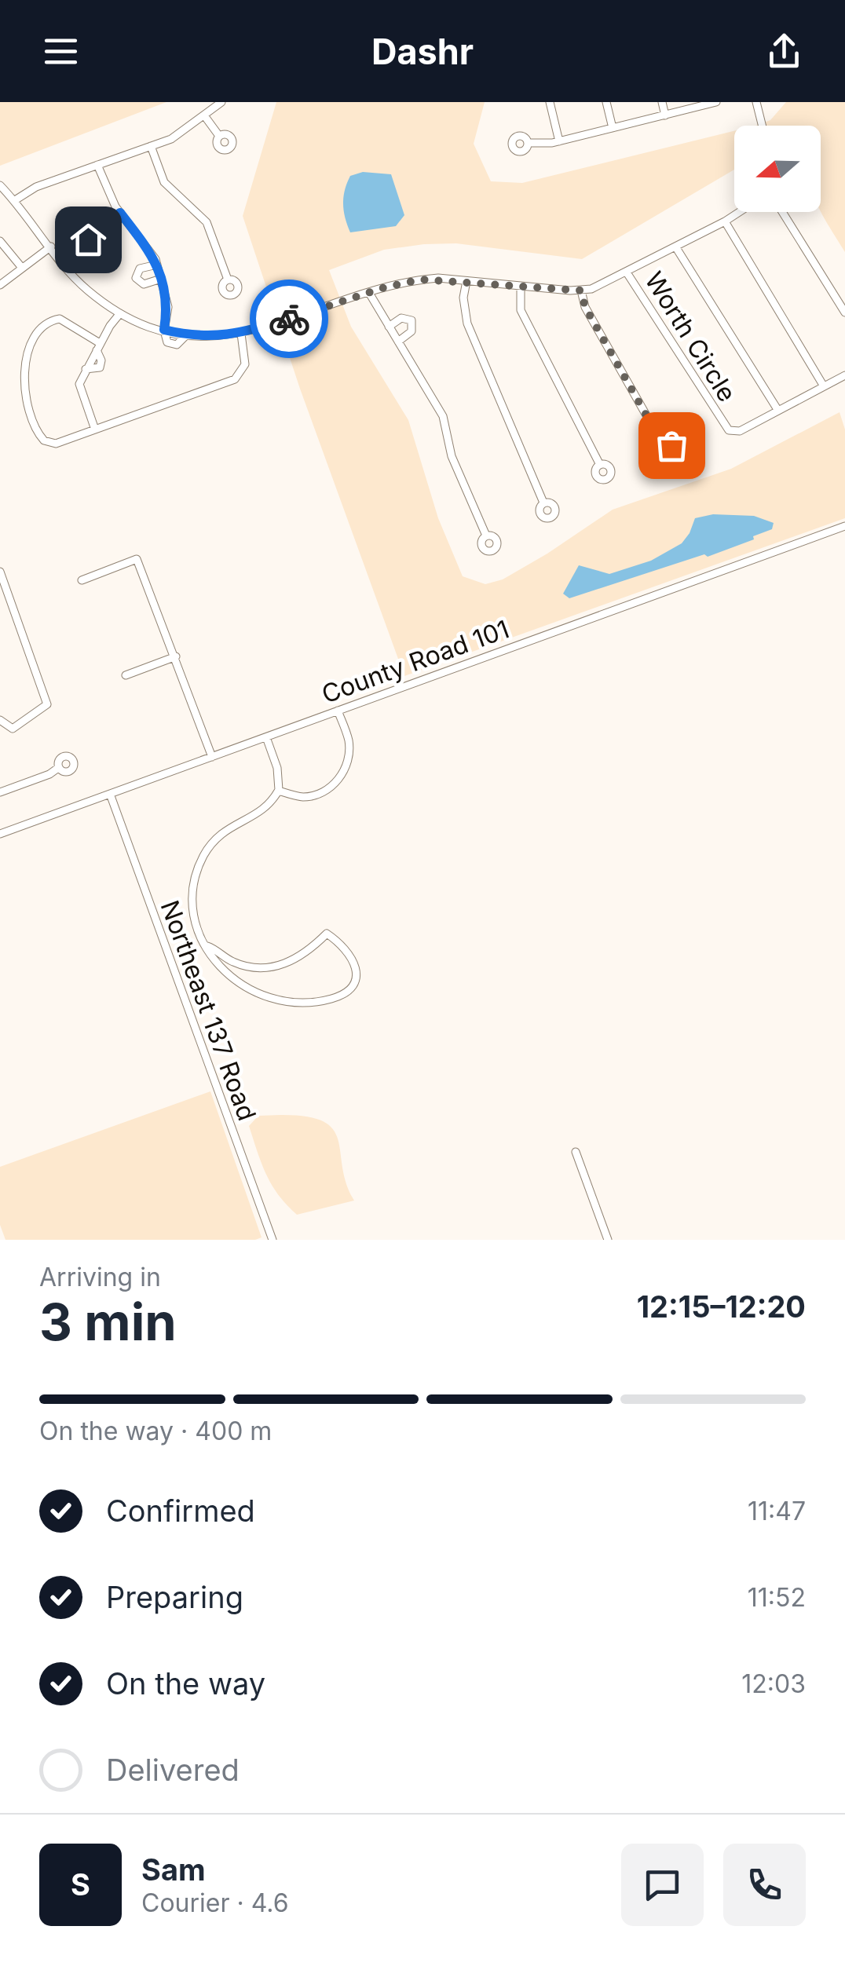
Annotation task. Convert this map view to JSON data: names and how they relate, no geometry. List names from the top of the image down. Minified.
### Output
{"streets":{"street":["Worth Circle","County Road 101","Northeast 137 Road"]},"crossings":[["County Road 101","Northeast 137 Road"]],"north":"left","page":{"header":"Dashr","heading":["3 min","Arriving in","12:15–12:20"],"panel":["Sam","Courier · 4.6"],"bar":"On the way · 400 m","list":[["Confirmed","11:47"],["Preparing","11:52"],["On the way","12:03"],"Delivered"],"round":"S"}}
